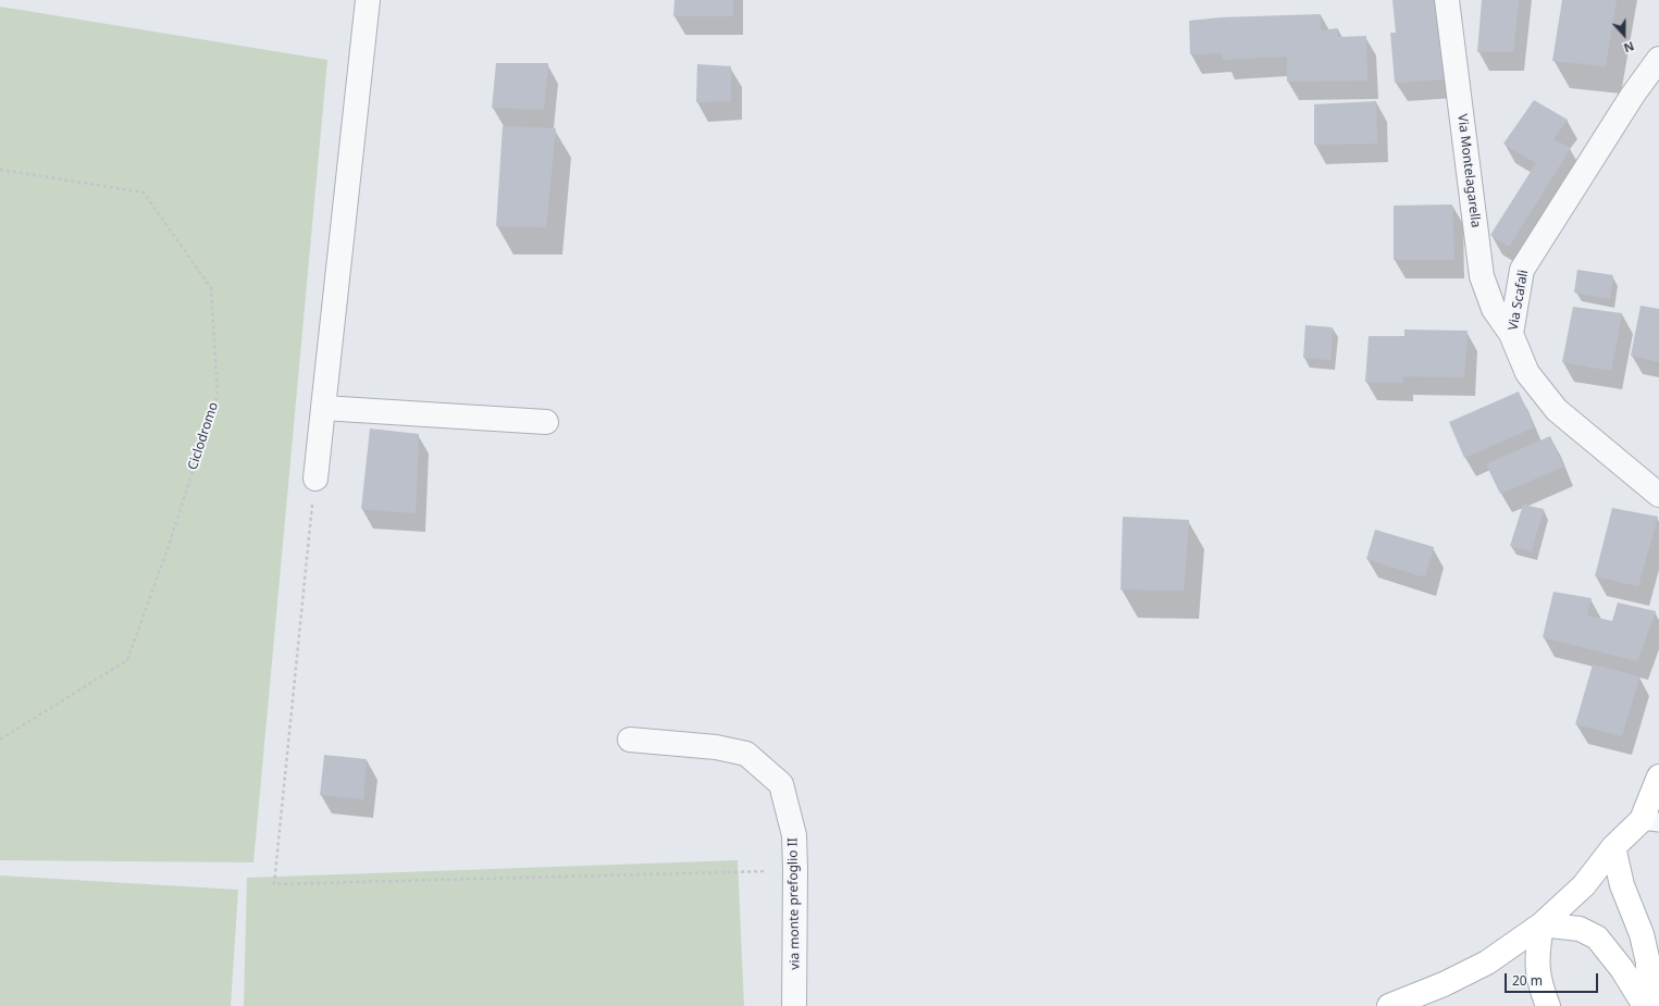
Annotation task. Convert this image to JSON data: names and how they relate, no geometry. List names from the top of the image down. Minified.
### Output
{"streets":{"street":["Via Montelagarella","Via Scafali","via monte prefoglio II"],"path":["Ciclodromo"]},"crossings":[["Via Montelagarella","Via Scafali"]],"scale_bar":"20 m","north":"bottom"}
